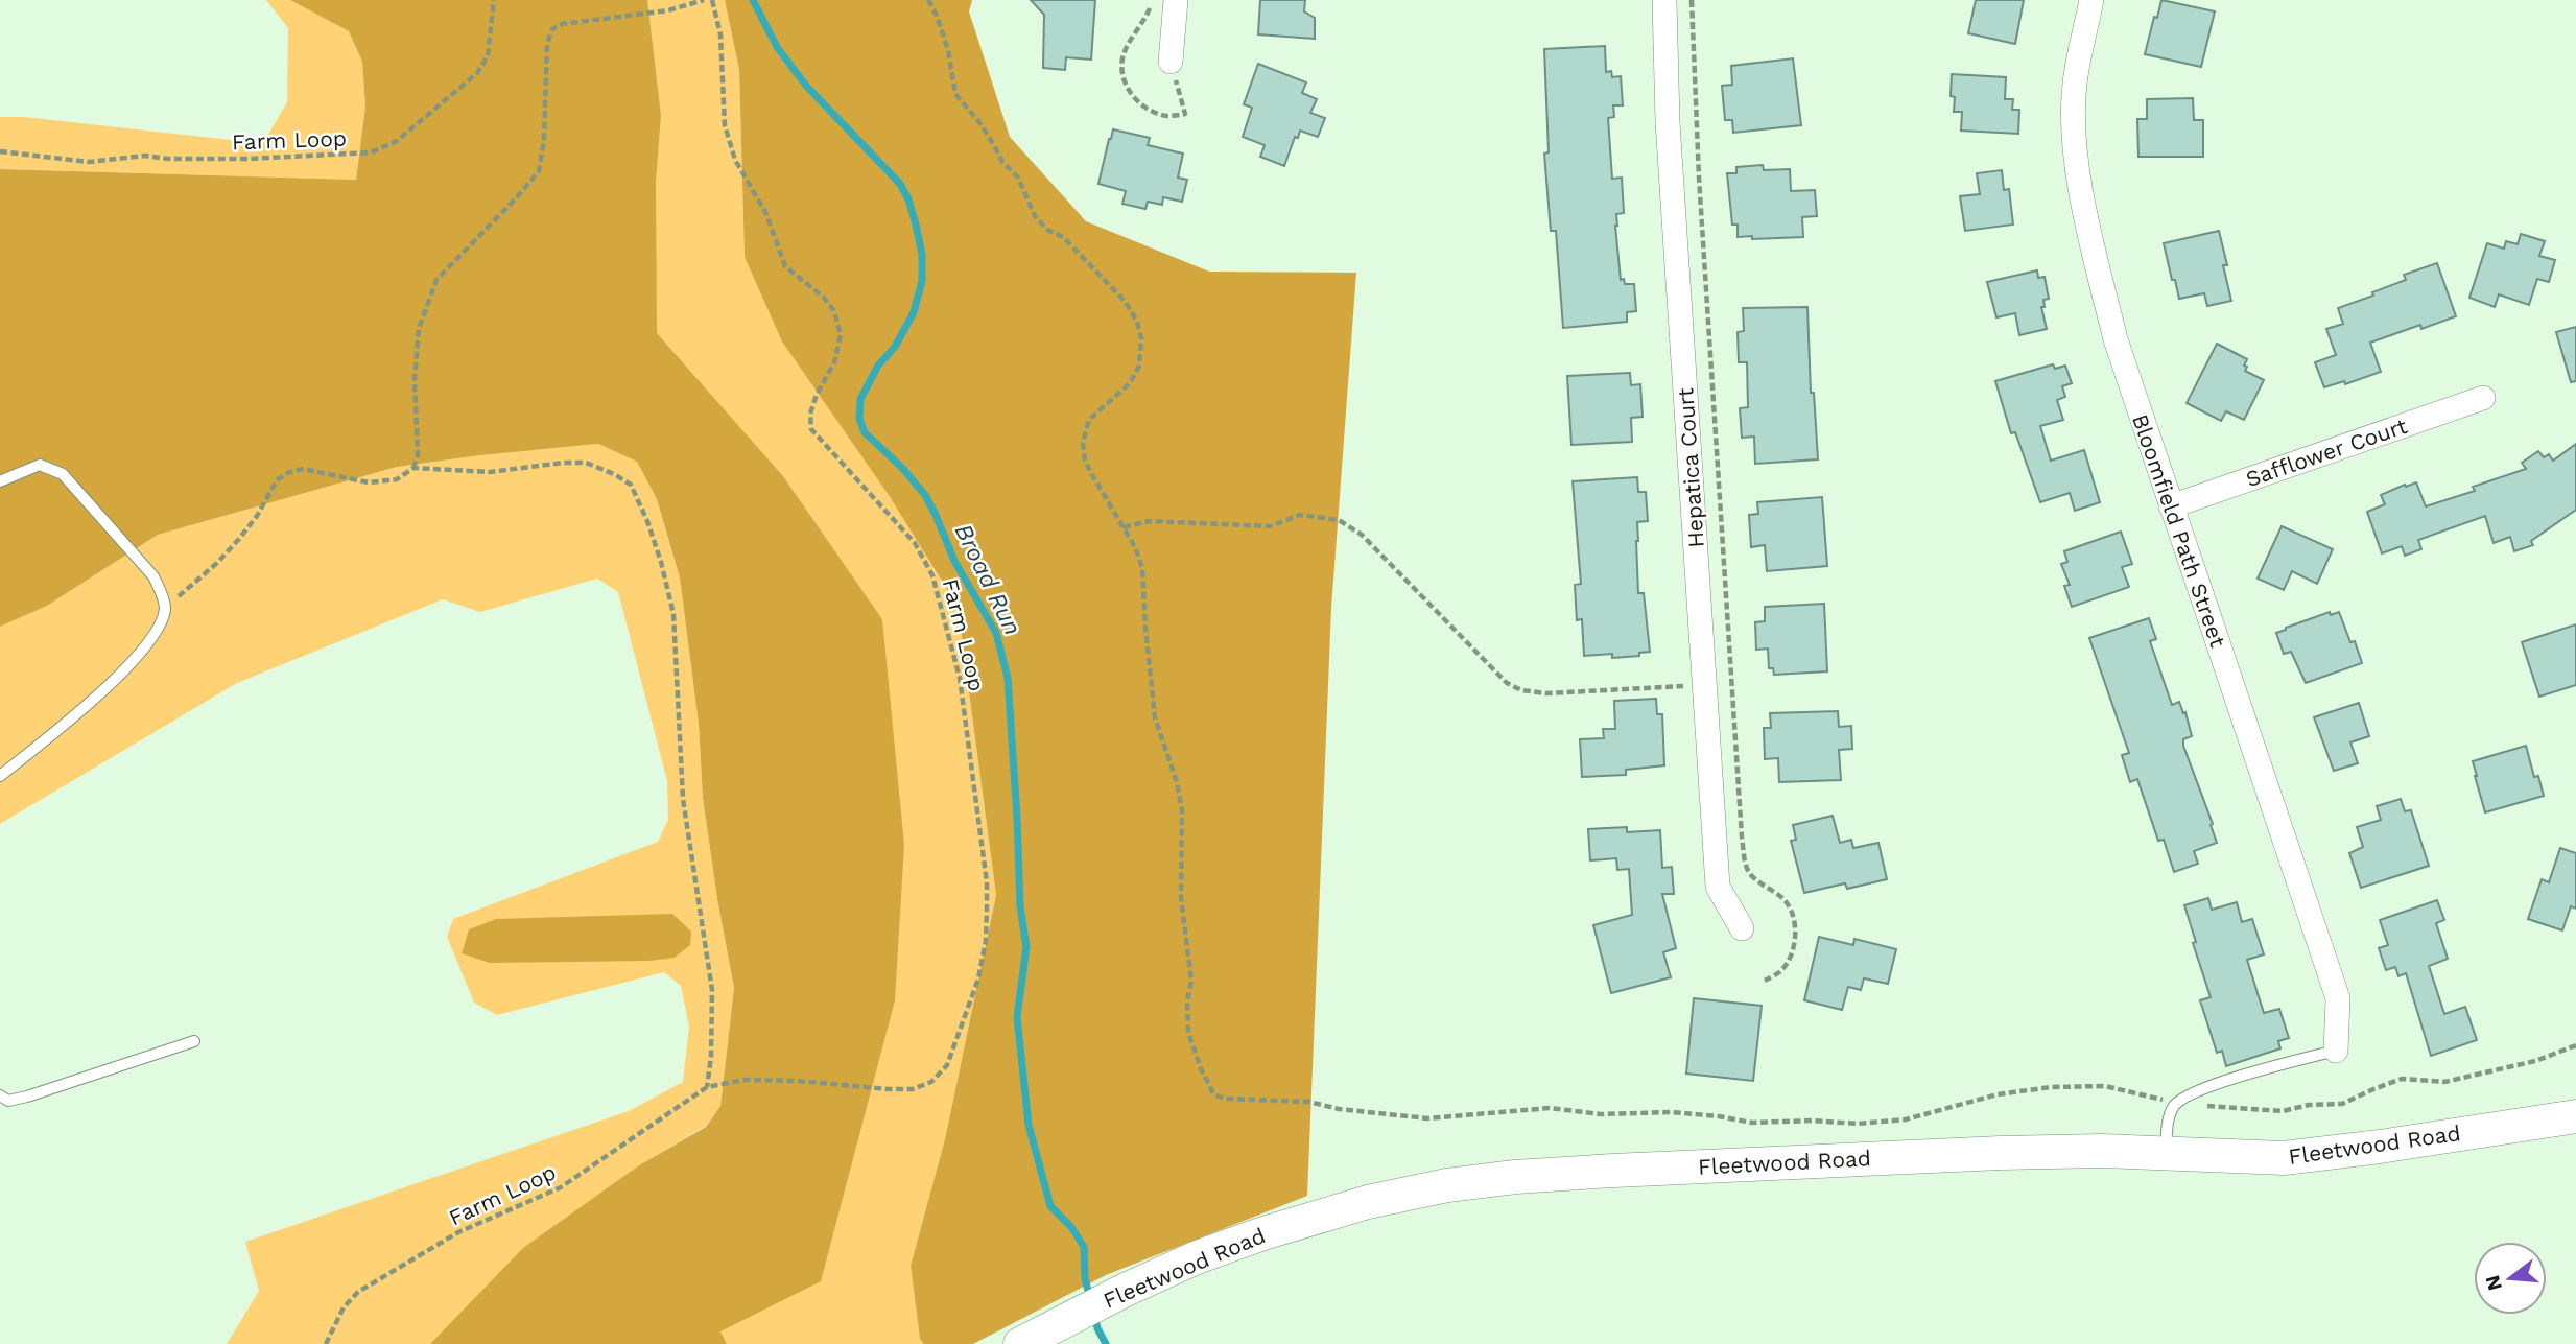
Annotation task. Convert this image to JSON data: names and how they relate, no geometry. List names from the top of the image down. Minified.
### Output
{"streets":{"main road":["Fleetwood Road"],"street":["Safflower Court","Hepatica Court","Bloomfield Path Street"],"path":["Farm Loop"]},"crossings":[["Safflower Court","Bloomfield Path Street"]],"water":["Broad Run"],"north":"left"}
